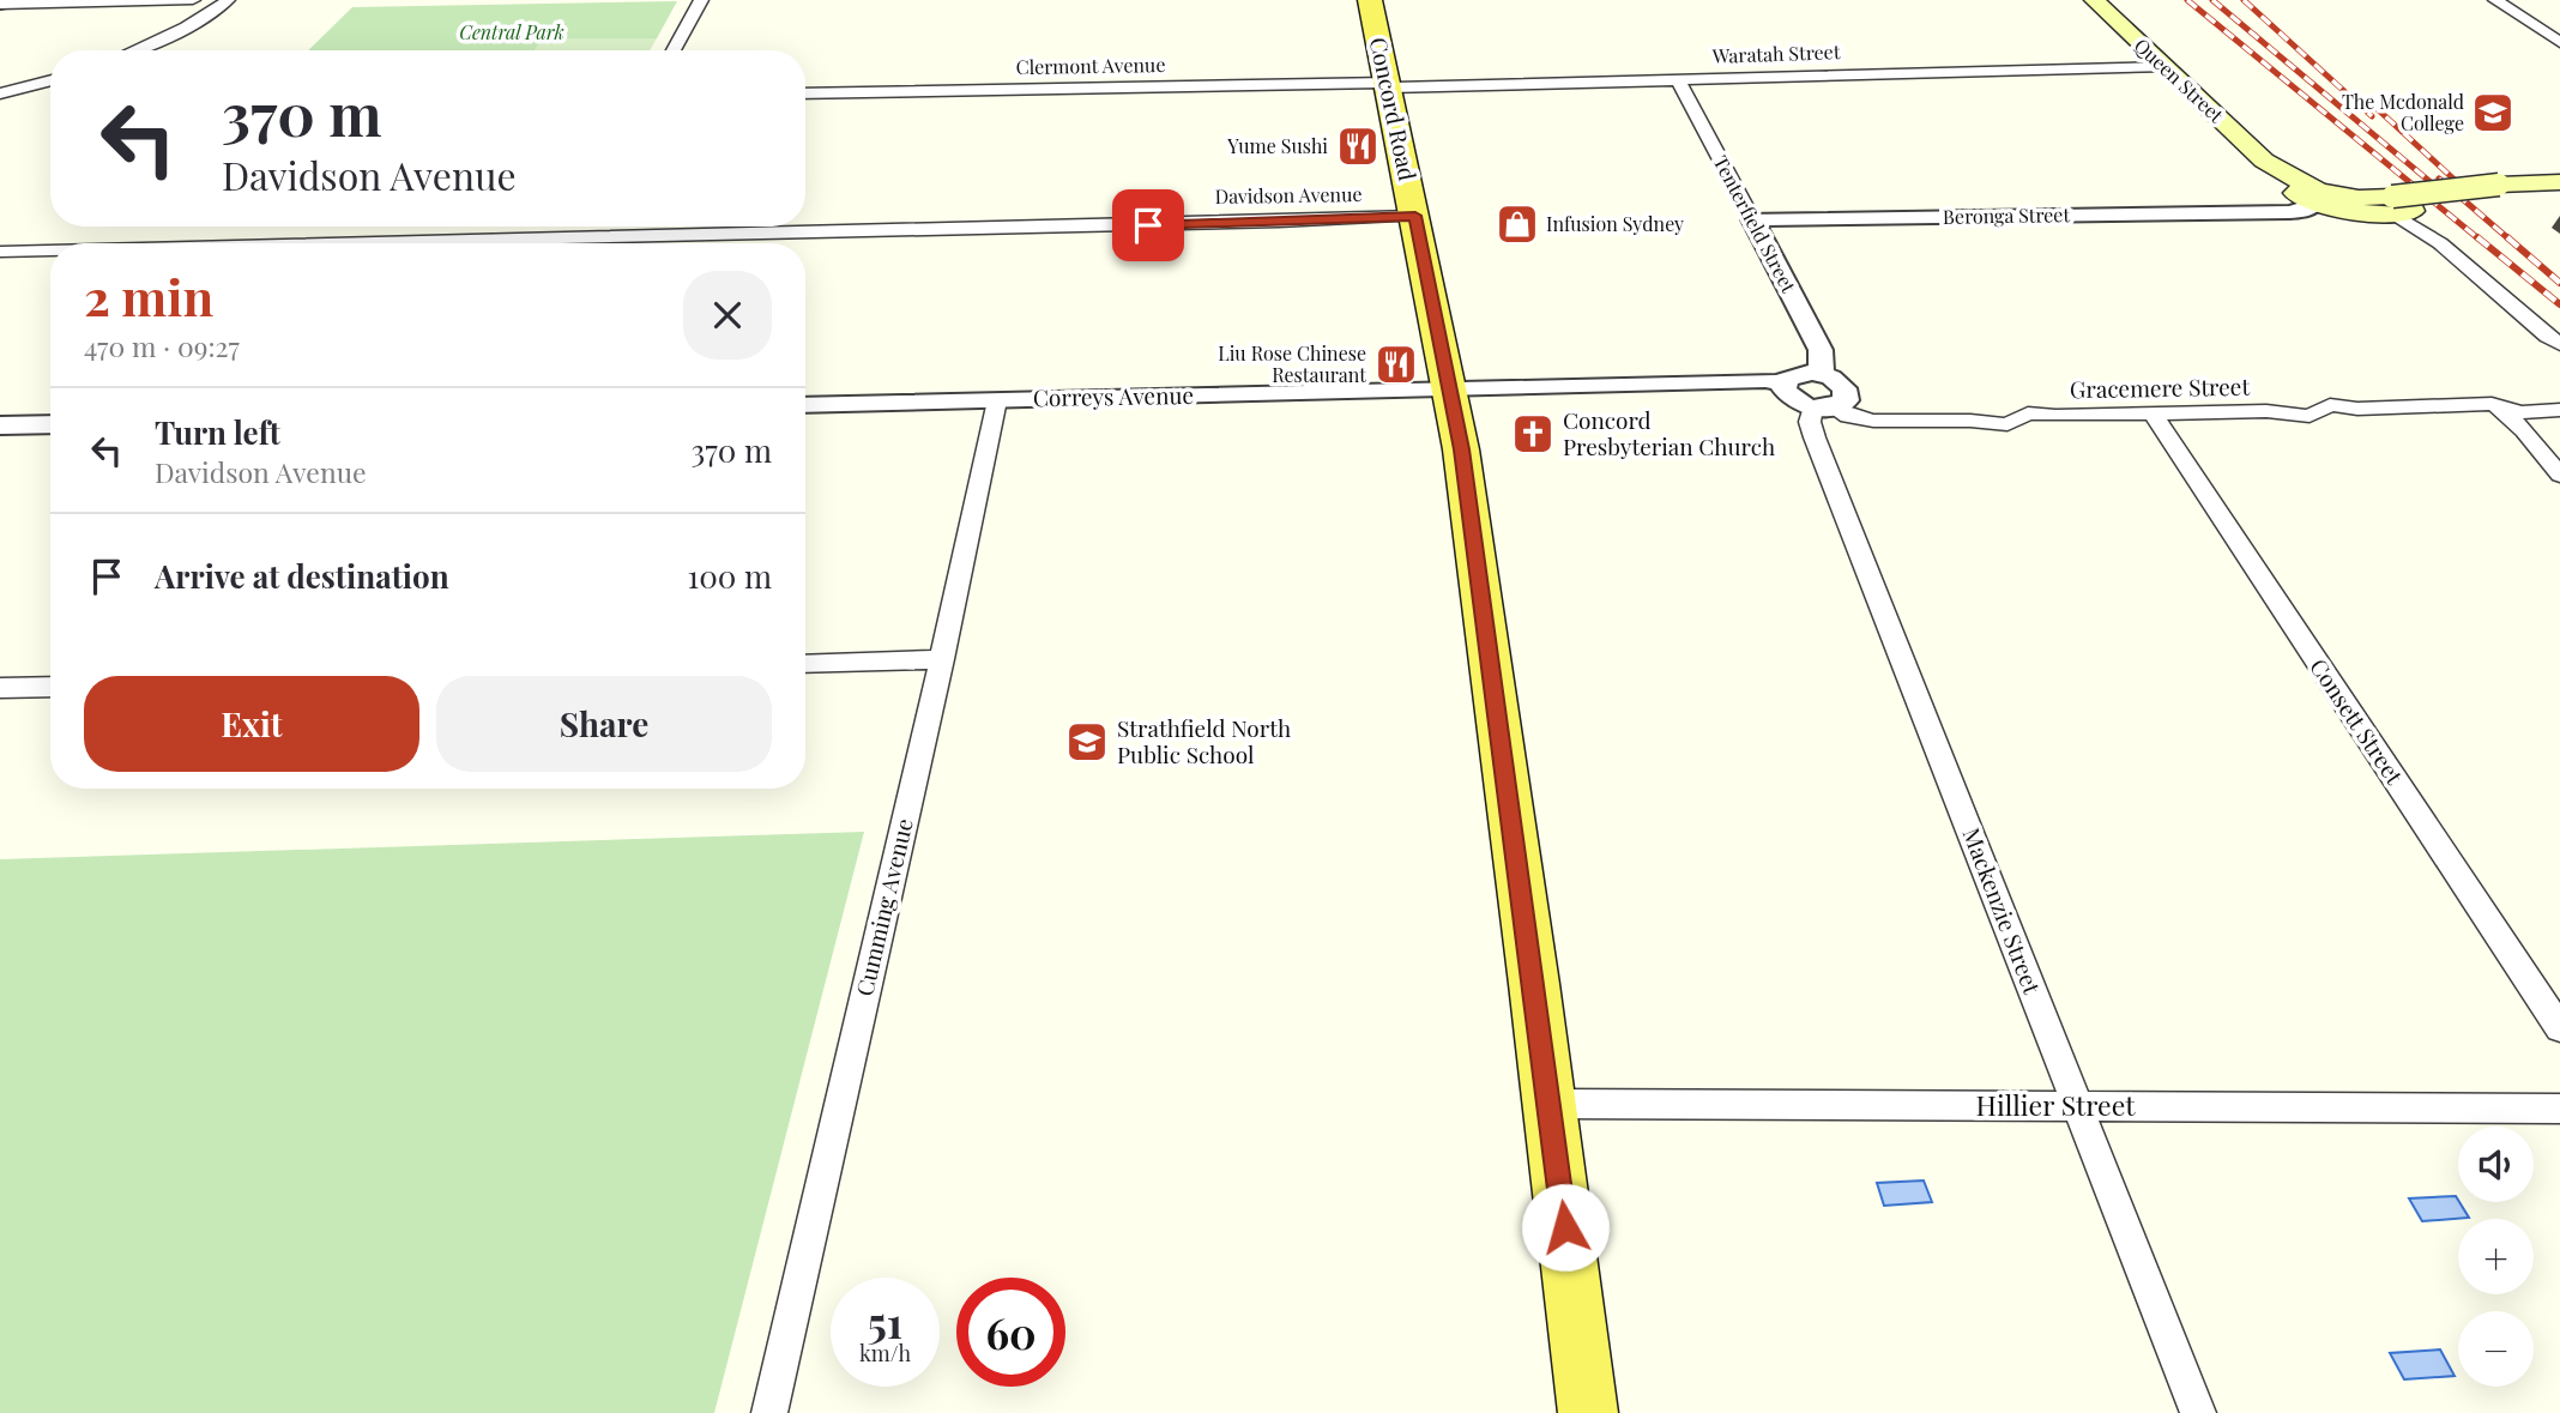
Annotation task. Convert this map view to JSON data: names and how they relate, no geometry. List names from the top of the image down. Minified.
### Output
{"streets":{"main road":["Queen Street","Concord Road"],"street":["Waratah Street","Clermont Avenue","Davidson Avenue","Beronga Street","Tenterfield Street","Gracemere Street","Correys Avenue","Consett Street","Cumming Avenue","Mackenzie Street","Hillier Street"]},"crossings":[["Waratah Street","Clermont Avenue"],["Waratah Street","Queen Street"],["Waratah Street","Concord Road"],["Waratah Street","Tenterfield Street"],["Clermont Avenue","Concord Road"],["Queen Street","Beronga Street"],["Concord Road","Davidson Avenue"],["Concord Road","Correys Avenue"],["Concord Road","Hillier Street"],["Beronga Street","Tenterfield Street"],["Tenterfield Street","Correys Avenue"],["Gracemere Street","Consett Street"],["Gracemere Street","Mackenzie Street"],["Correys Avenue","Cumming Avenue"],["Mackenzie Street","Hillier Street"]],"parks":["Central Park"],"places":{"school or university":["The Mcdonald College","Strathfield North Public School"],"restaurant":["Yume Sushi","Liu Rose Chinese Restaurant"],"shop":["Infusion Sydney"],"church":["Concord Presbyterian Church"]},"page":{"turn":["370 m","Davidson Avenue"],"heading":["2 min","470 m · 09:27"],"list":[{"name":"Turn left","note":"Davidson Avenue","value":"370 m"},{"name":"Arrive at destination","value":"100 m"}],"buttons":["Exit","Share"],"map_buttons":["+","−"],"speed":"51 km/h","limit":"60"}}
